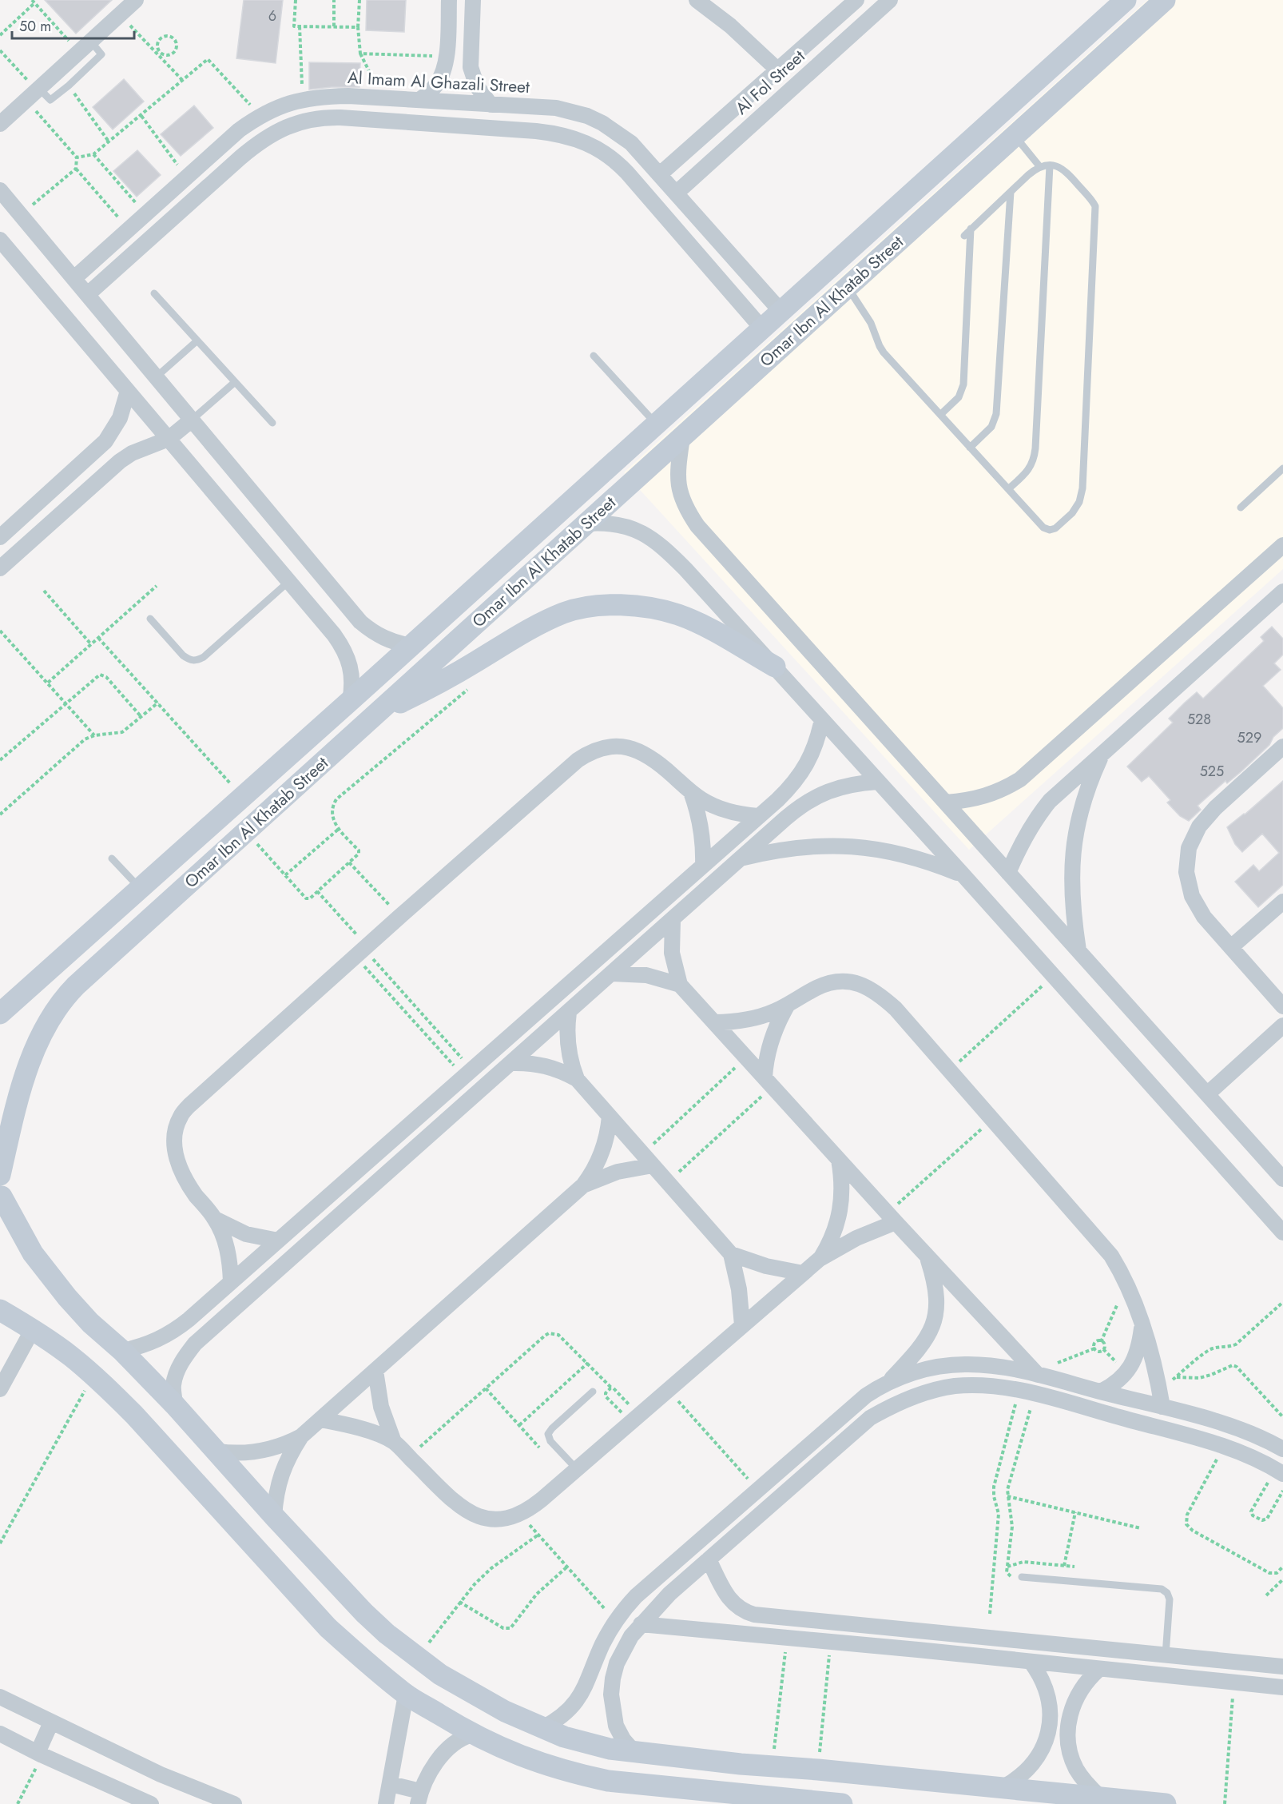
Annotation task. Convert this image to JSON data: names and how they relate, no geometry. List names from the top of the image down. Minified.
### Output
{"streets":{"street":["Al Imam Al Ghazali Street","Al Fol Street","Omar Ibn Al Khatab Street"]},"crossings":[["Al Imam Al Ghazali Street","Al Fol Street"],["Al Imam Al Ghazali Street","Omar Ibn Al Khatab Street"]],"house_numbers":["6","528","529","525"],"scale_bar":"50 m"}
